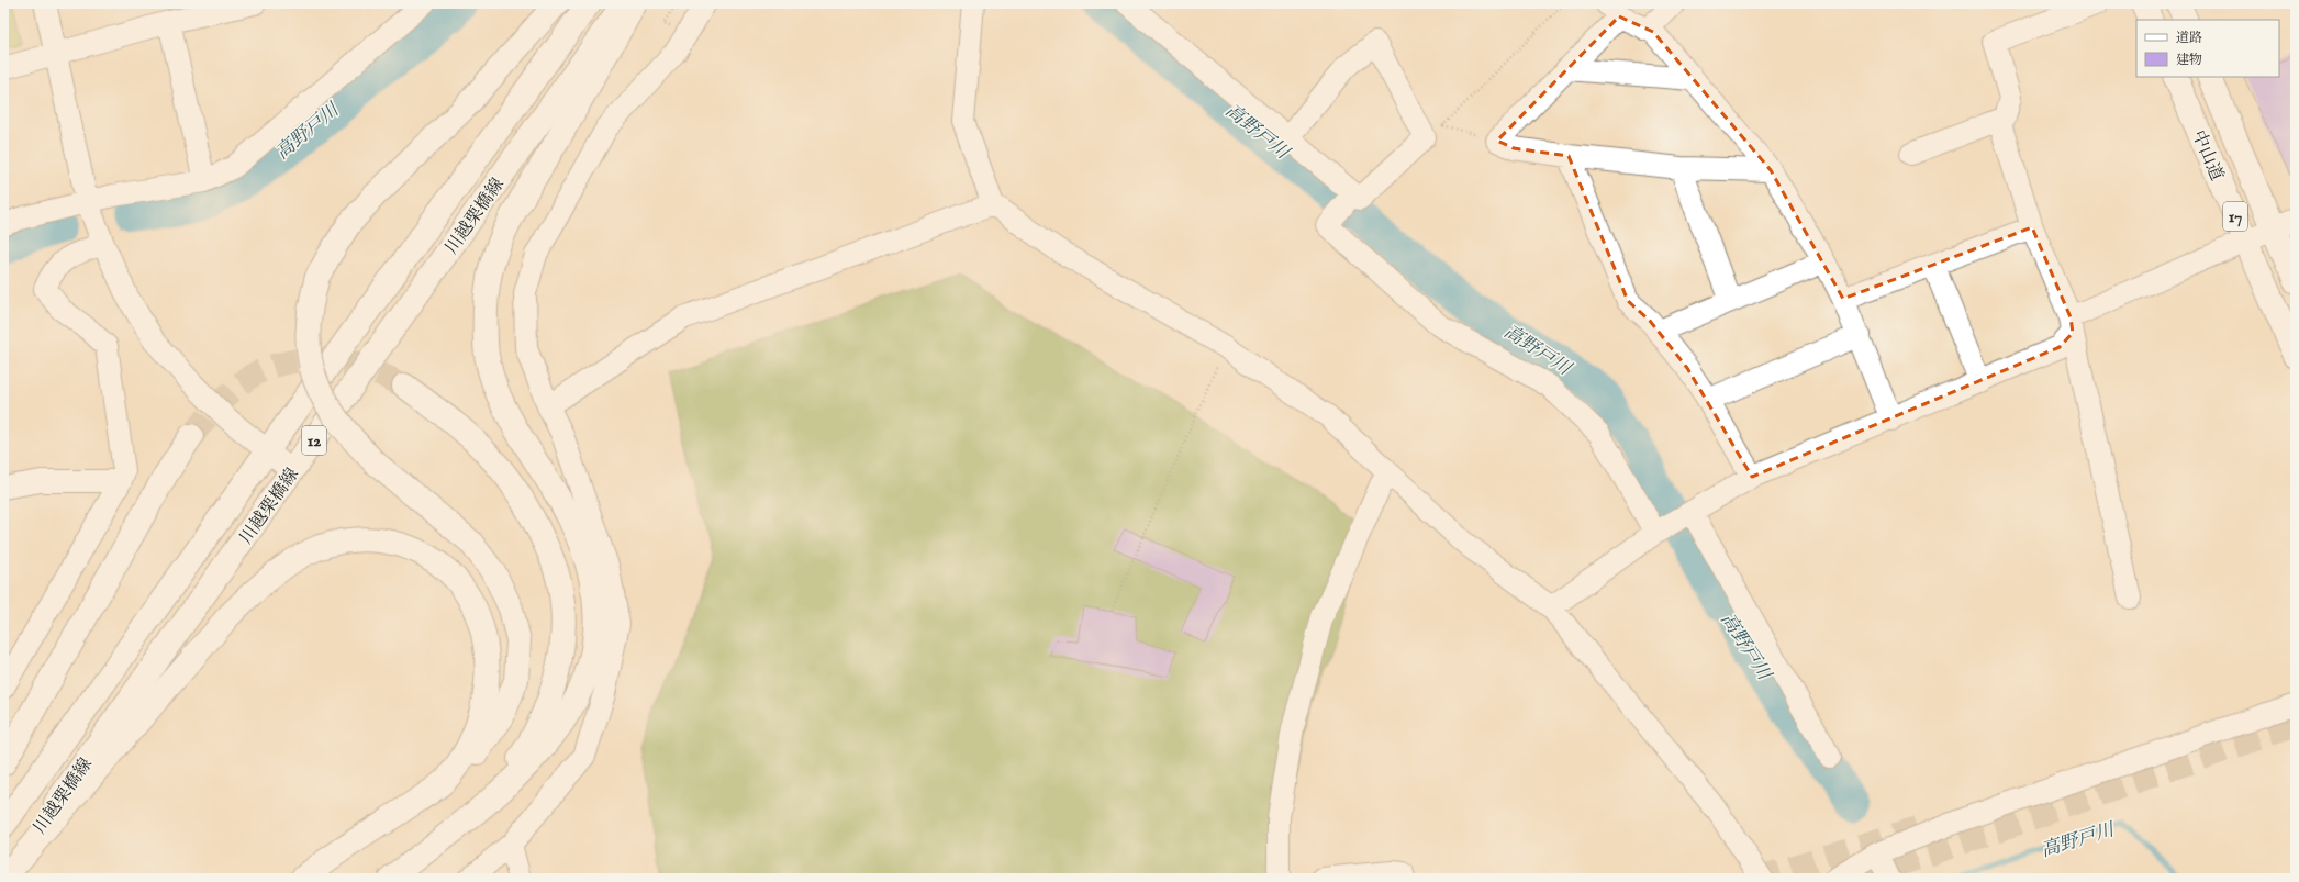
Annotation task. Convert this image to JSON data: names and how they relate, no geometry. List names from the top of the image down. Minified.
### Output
{"streets":{"main road":["中山道","川越栗橋線","17","12"]},"water":["高野戸川"],"legend":["道路","建物"]}
